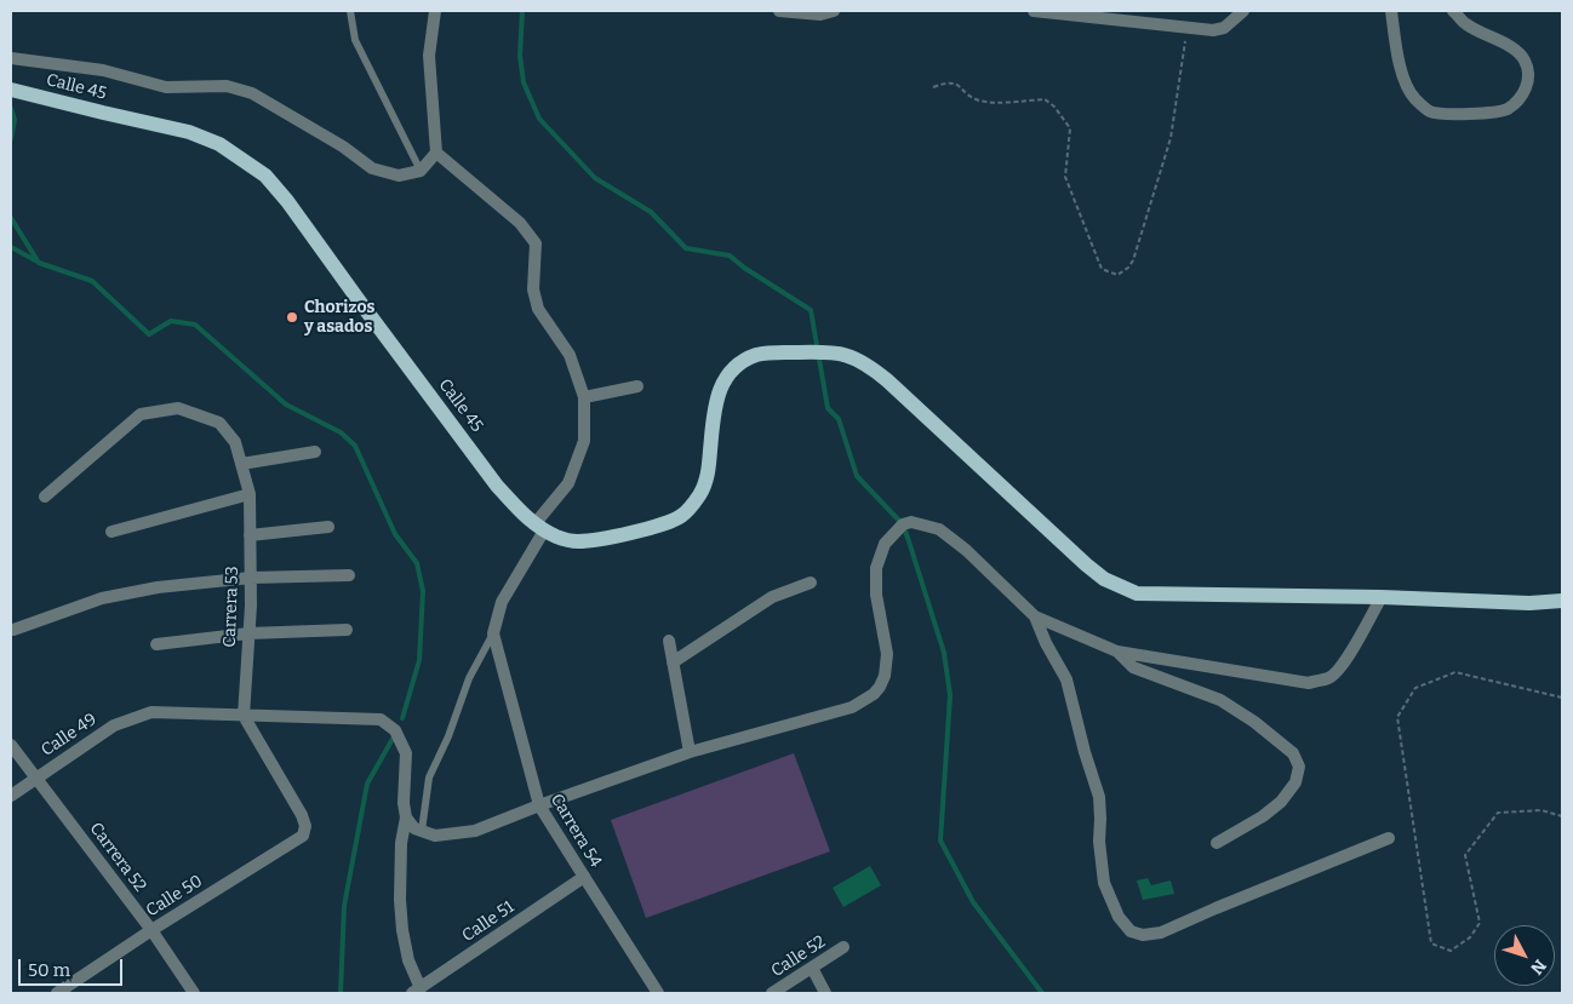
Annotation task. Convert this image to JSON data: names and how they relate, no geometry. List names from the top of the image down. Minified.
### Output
{"streets":{"main road":["Calle 45"],"street":["Carrera 53","Calle 49","Carrera 54","Carrera 52","Calle 50","Calle 51","Calle 52"]},"crossings":[["Carrera 53","Calle 49"],["Carrera 53","Calle 50"],["Calle 49","Carrera 52"],["Calle 49","Calle 50"],["Carrera 54","Calle 51"],["Carrera 52","Calle 50"]],"places":["Chorizos y asados"],"scale_bar":"50 m","north":"bottom right"}
